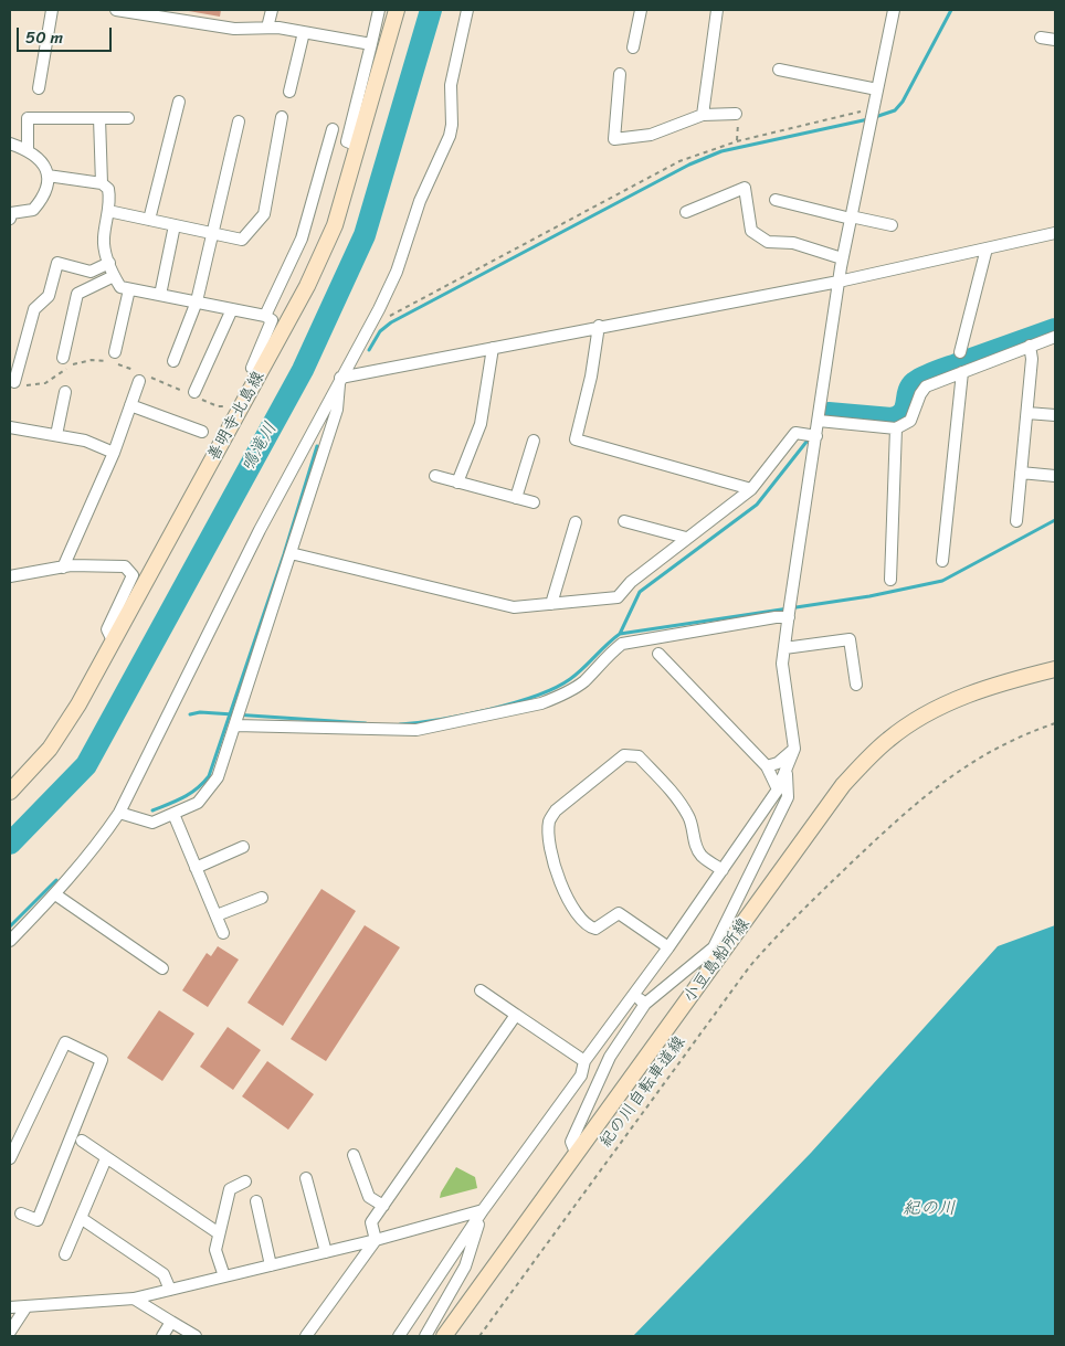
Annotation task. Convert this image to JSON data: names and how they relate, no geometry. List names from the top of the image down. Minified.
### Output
{"streets":{"main road":["善明寺北島線","小豆島船所線"],"path":["紀の川自転車道線"]},"water":["鳴滝川","紀の川"],"scale_bar":"50 m"}
